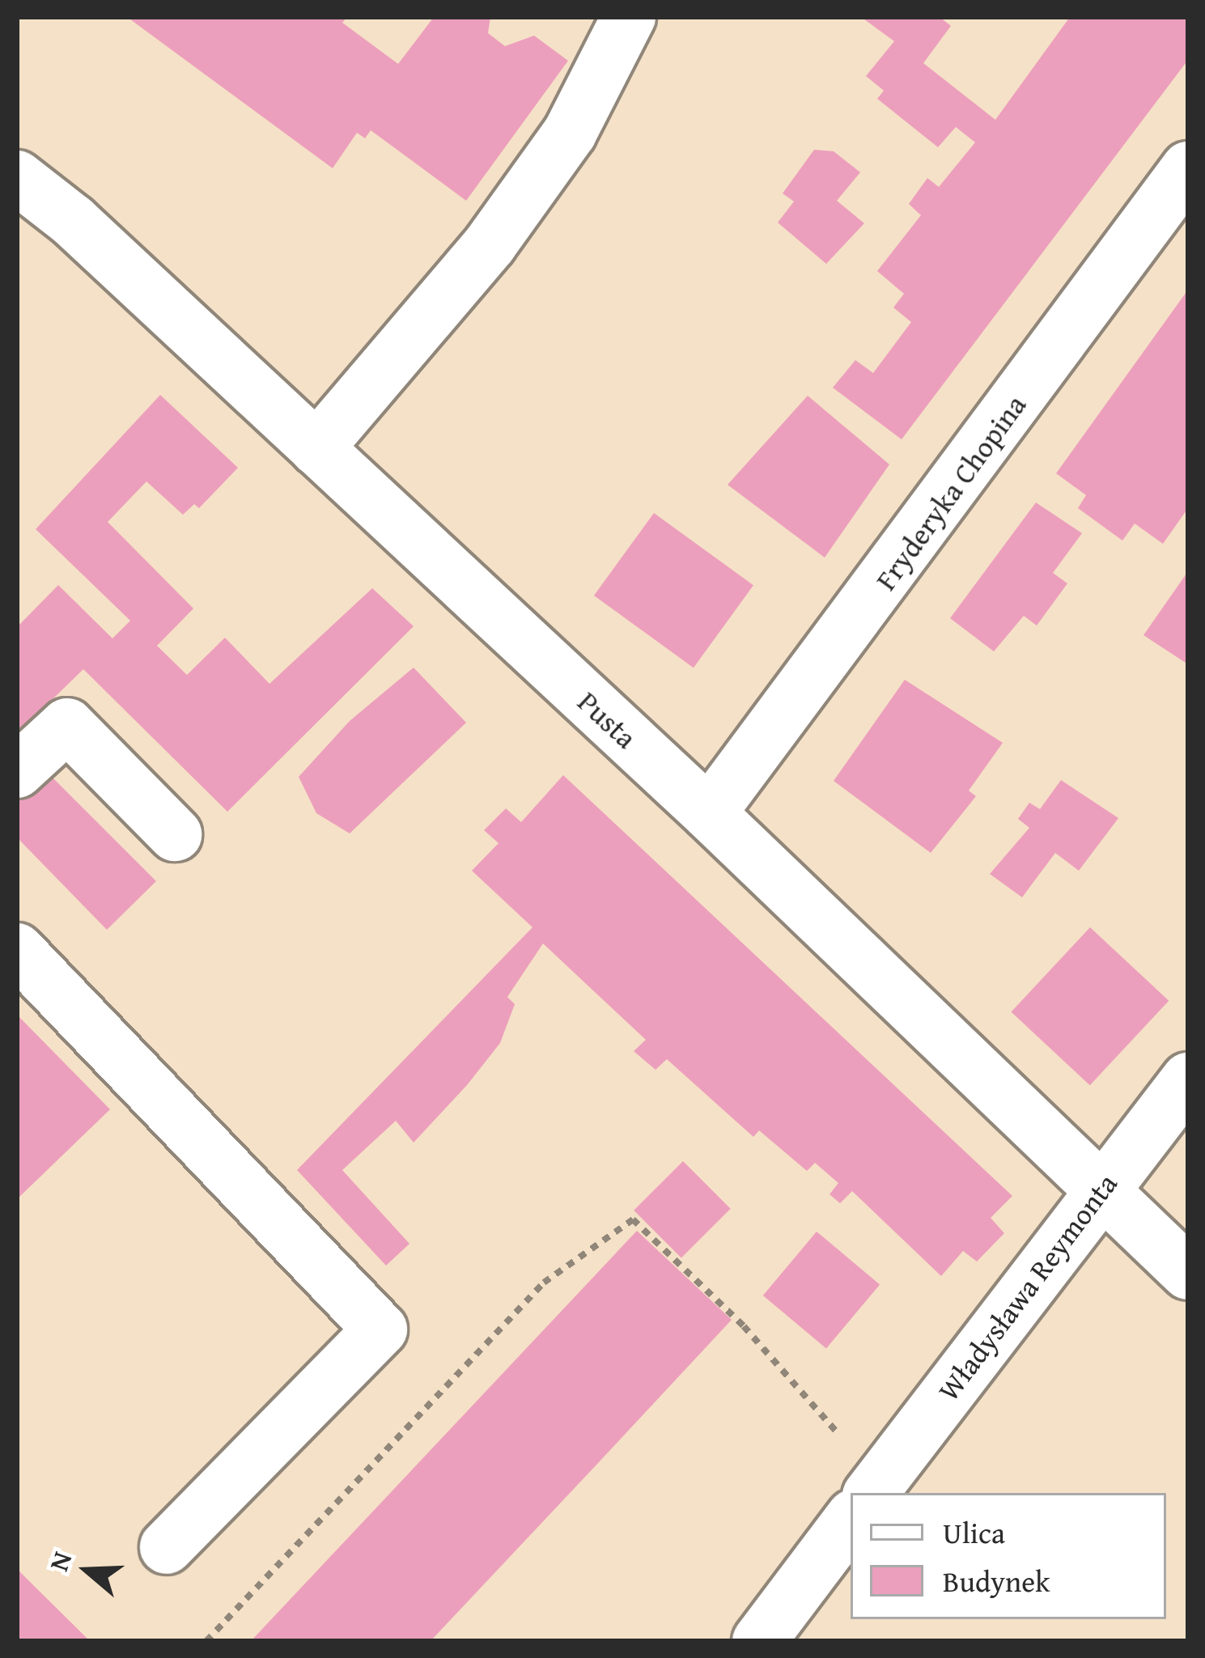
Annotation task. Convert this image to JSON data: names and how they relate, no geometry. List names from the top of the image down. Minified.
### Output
{"streets":{"street":["Fryderyka Chopina","Pusta","Władysława Reymonta"]},"crossings":[["Fryderyka Chopina","Pusta"],["Pusta","Władysława Reymonta"]],"legend":["Ulica","Budynek"],"north":"left"}
